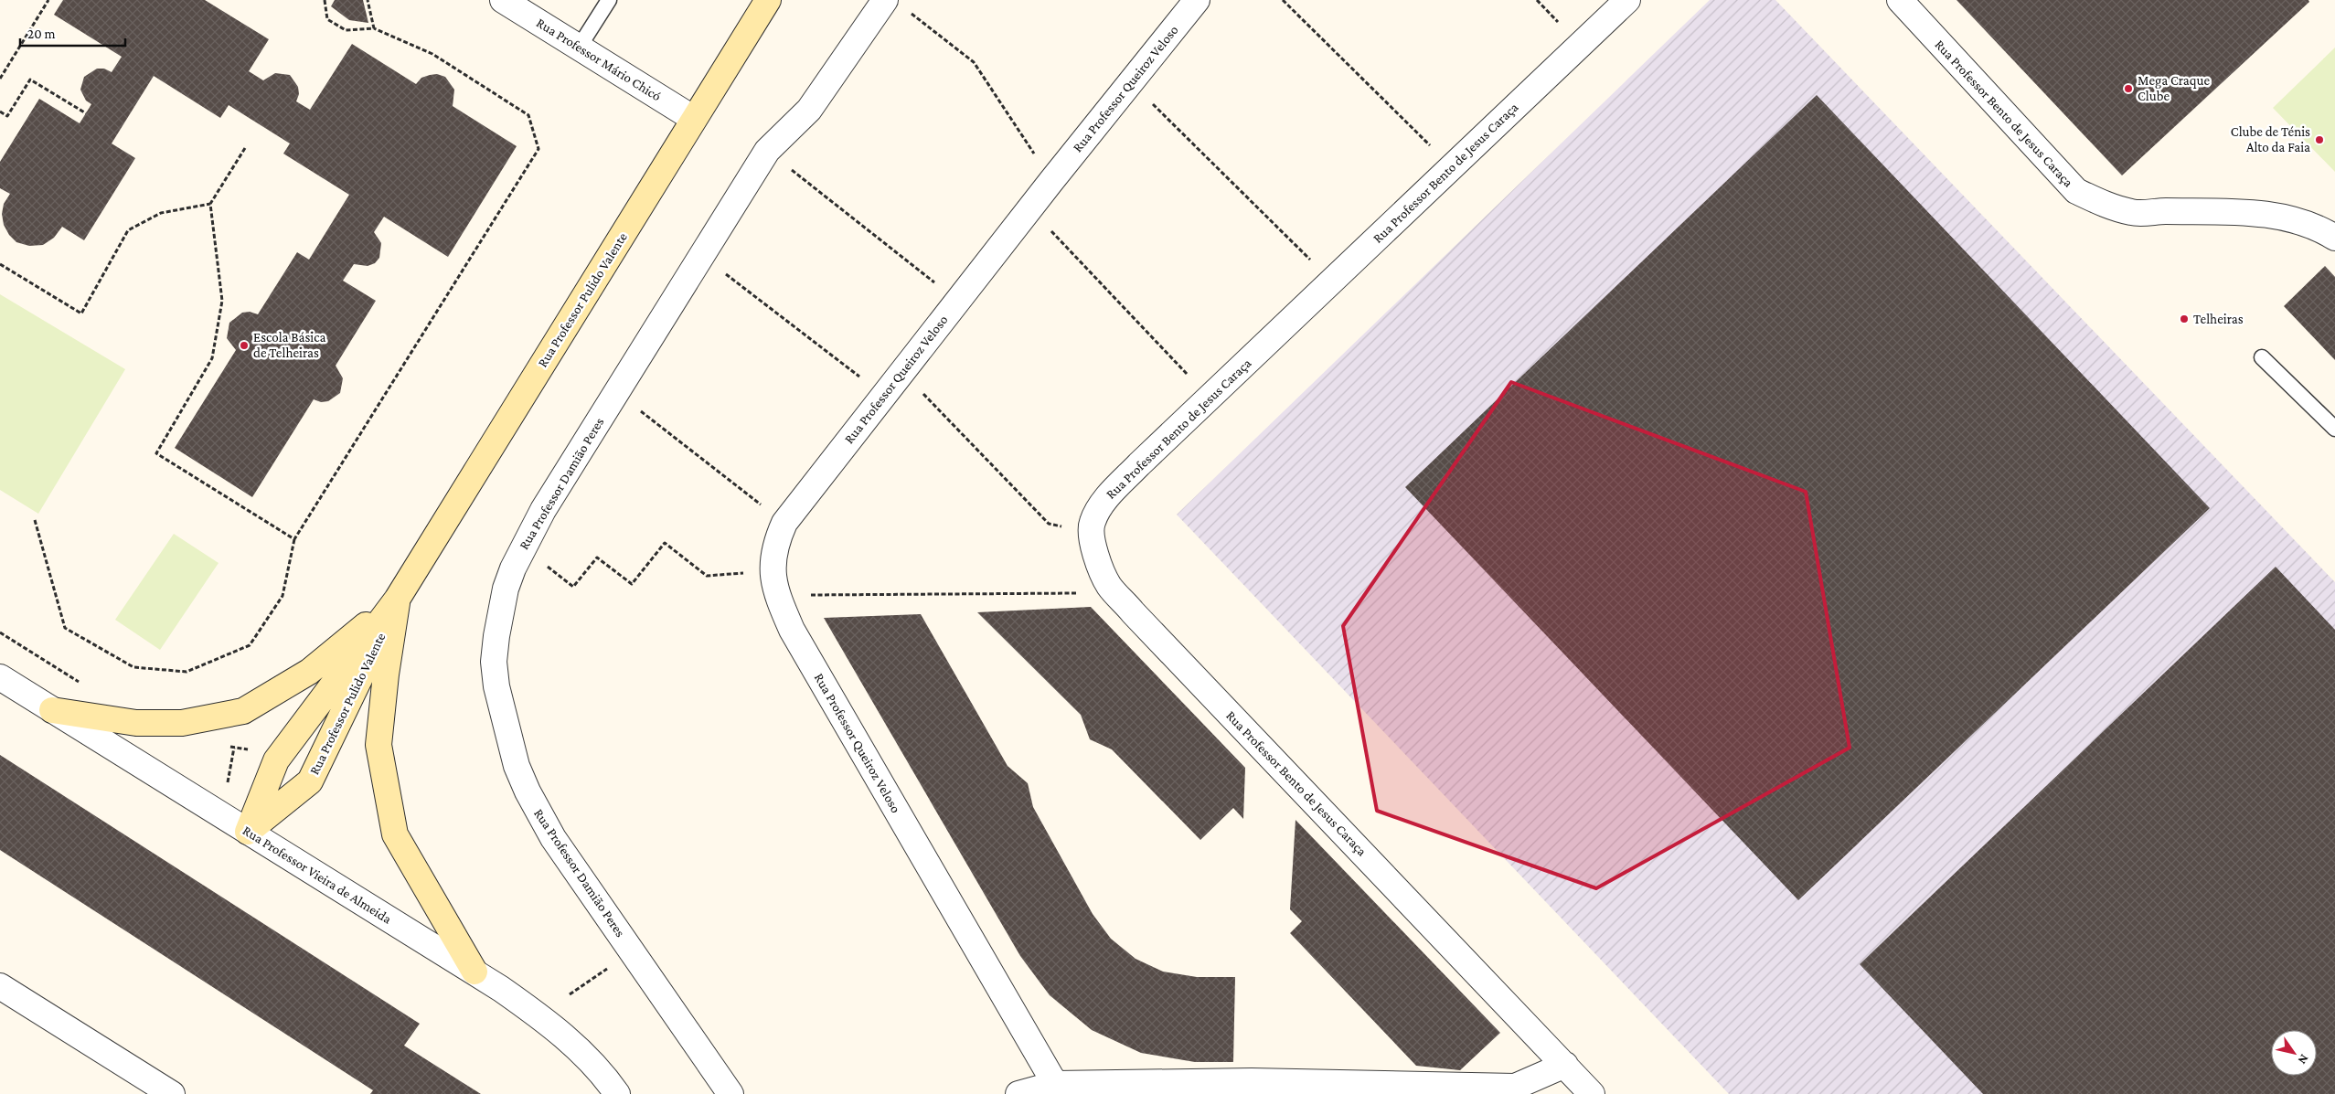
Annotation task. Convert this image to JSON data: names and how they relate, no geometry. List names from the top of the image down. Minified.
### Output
{"streets":{"main road":["Rua Professor Pulido Valente"],"street":["Rua Professor Mário Chicó","Rua Professor Queiroz Veloso","Rua Professor Bento de Jesus Caraça","Rua Professor Damião Peres","Rua Professor Vieira de Almeida"]},"crossings":[["Rua Professor Mário Chicó","Rua Professor Pulido Valente"],["Rua Professor Pulido Valente","Rua Professor Vieira de Almeida"]],"places":["Mega Craque Clube","Clube de Ténis Alto da Faia","Telheiras","Escola Básica de Telheiras"],"scale_bar":"20 m","north":"bottom right"}
